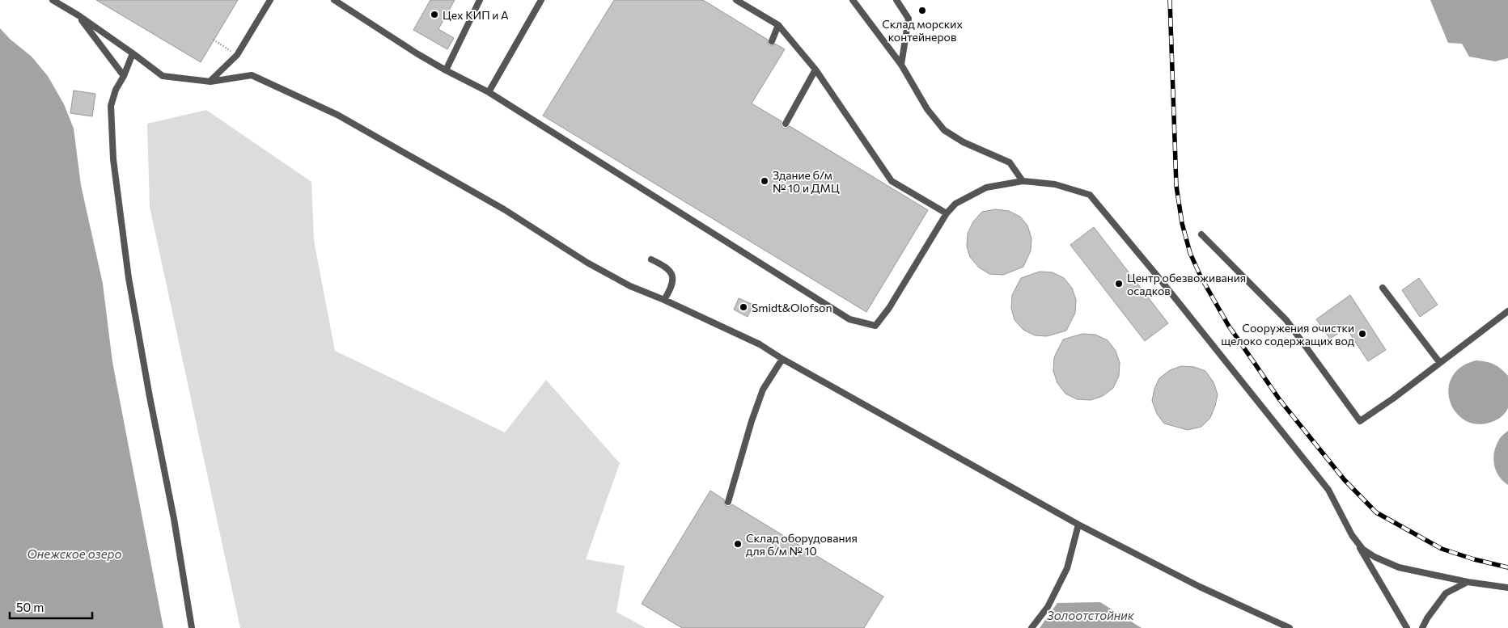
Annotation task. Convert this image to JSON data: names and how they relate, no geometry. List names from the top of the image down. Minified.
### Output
{"water":["Онежское озеро","Золоотстойник"],"places":["Склад морских контейнеров","Цех КИП и А","Здание б/м № 10 и ДМЦ","Центр обезвоживания осадков","Smidt&Olofson","Сооружения очистки щелоко содержащих вод","Склад оборудования для б/м № 10"],"scale_bar":"50 m"}
